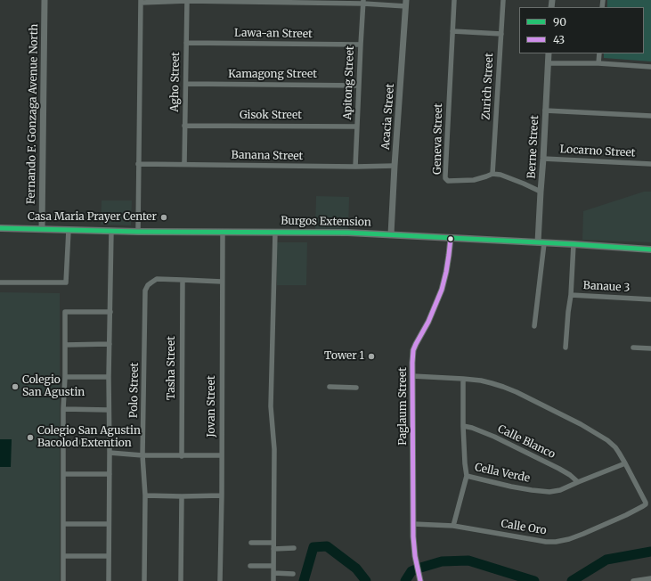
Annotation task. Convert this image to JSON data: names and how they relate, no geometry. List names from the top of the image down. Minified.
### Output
{"streets":{"main road":["Burgos Extension"],"street":["Lawa-an Street","Kamagong Street","Agho Street","Apitong Street","Zurich Street","Fernando F. Gonzaga Avenue North","Gisok Street","Acacia Street","Geneva Street","Berne Street","Locarno Street","Banana Street","Banaue 3","Tasha Street","Polo Street","Jovan Street","Paglaum Street","Calle Blanco","Cella Verde","Calle Oro"]},"crossings":[["Lawa-an Street","Agho Street"],["Lawa-an Street","Apitong Street"],["Kamagong Street","Agho Street"],["Kamagong Street","Apitong Street"],["Agho Street","Gisok Street"],["Agho Street","Banana Street"],["Apitong Street","Gisok Street"],["Apitong Street","Banana Street"],["Zurich Street","Geneva Street"],["Fernando F. Gonzaga Avenue North","Burgos Extension"],["Acacia Street","Banana Street"],["Acacia Street","Burgos Extension"],["Berne Street","Locarno Street"],["Berne Street","Burgos Extension"],["Burgos Extension","Jovan Street"],["Burgos Extension","Paglaum Street"],["Tasha Street","Polo Street"],["Paglaum Street","Calle Oro"],["Calle Blanco","Cella Verde"],["Cella Verde","Calle Oro"]],"places":["Casa Maria Prayer Center","Tower 1","Colegio San Agustin","Colegio San Agustin Bacolod Extention"],"lines":["transit line 90","transit line 43"],"legend":["90","43"]}
